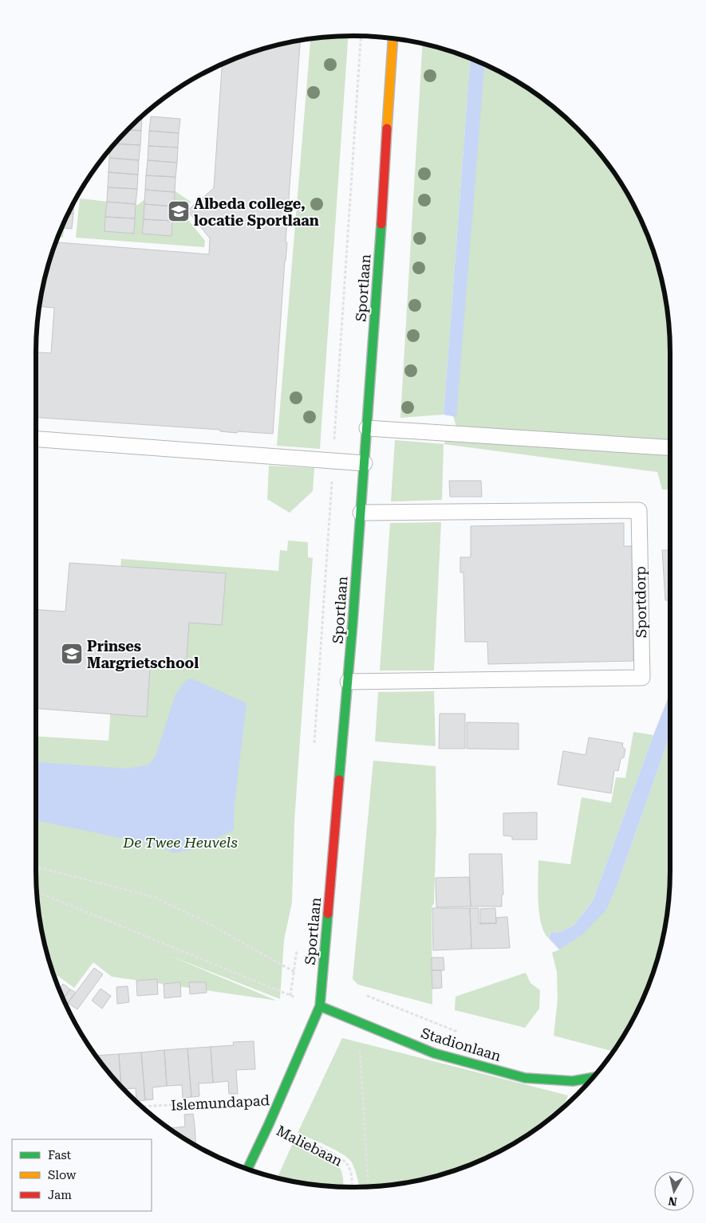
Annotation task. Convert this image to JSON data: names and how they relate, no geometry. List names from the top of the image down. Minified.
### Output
{"streets":{"street":["Sportlaan","Stadionlaan"],"lane":["Sportdorp"],"path":["Islemundapad","Maliebaan"]},"crossings":[["Sportlaan","Sportdorp"],["Sportlaan","Stadionlaan"],["Sportlaan","Islemundapad"],["Sportlaan","Maliebaan"]],"parks":["De Twee Heuvels"],"places":{"school or university":["Albeda college, locatie Sportlaan","Prinses Margrietschool"]},"legend":["Fast","Slow","Jam"],"north":"bottom"}
